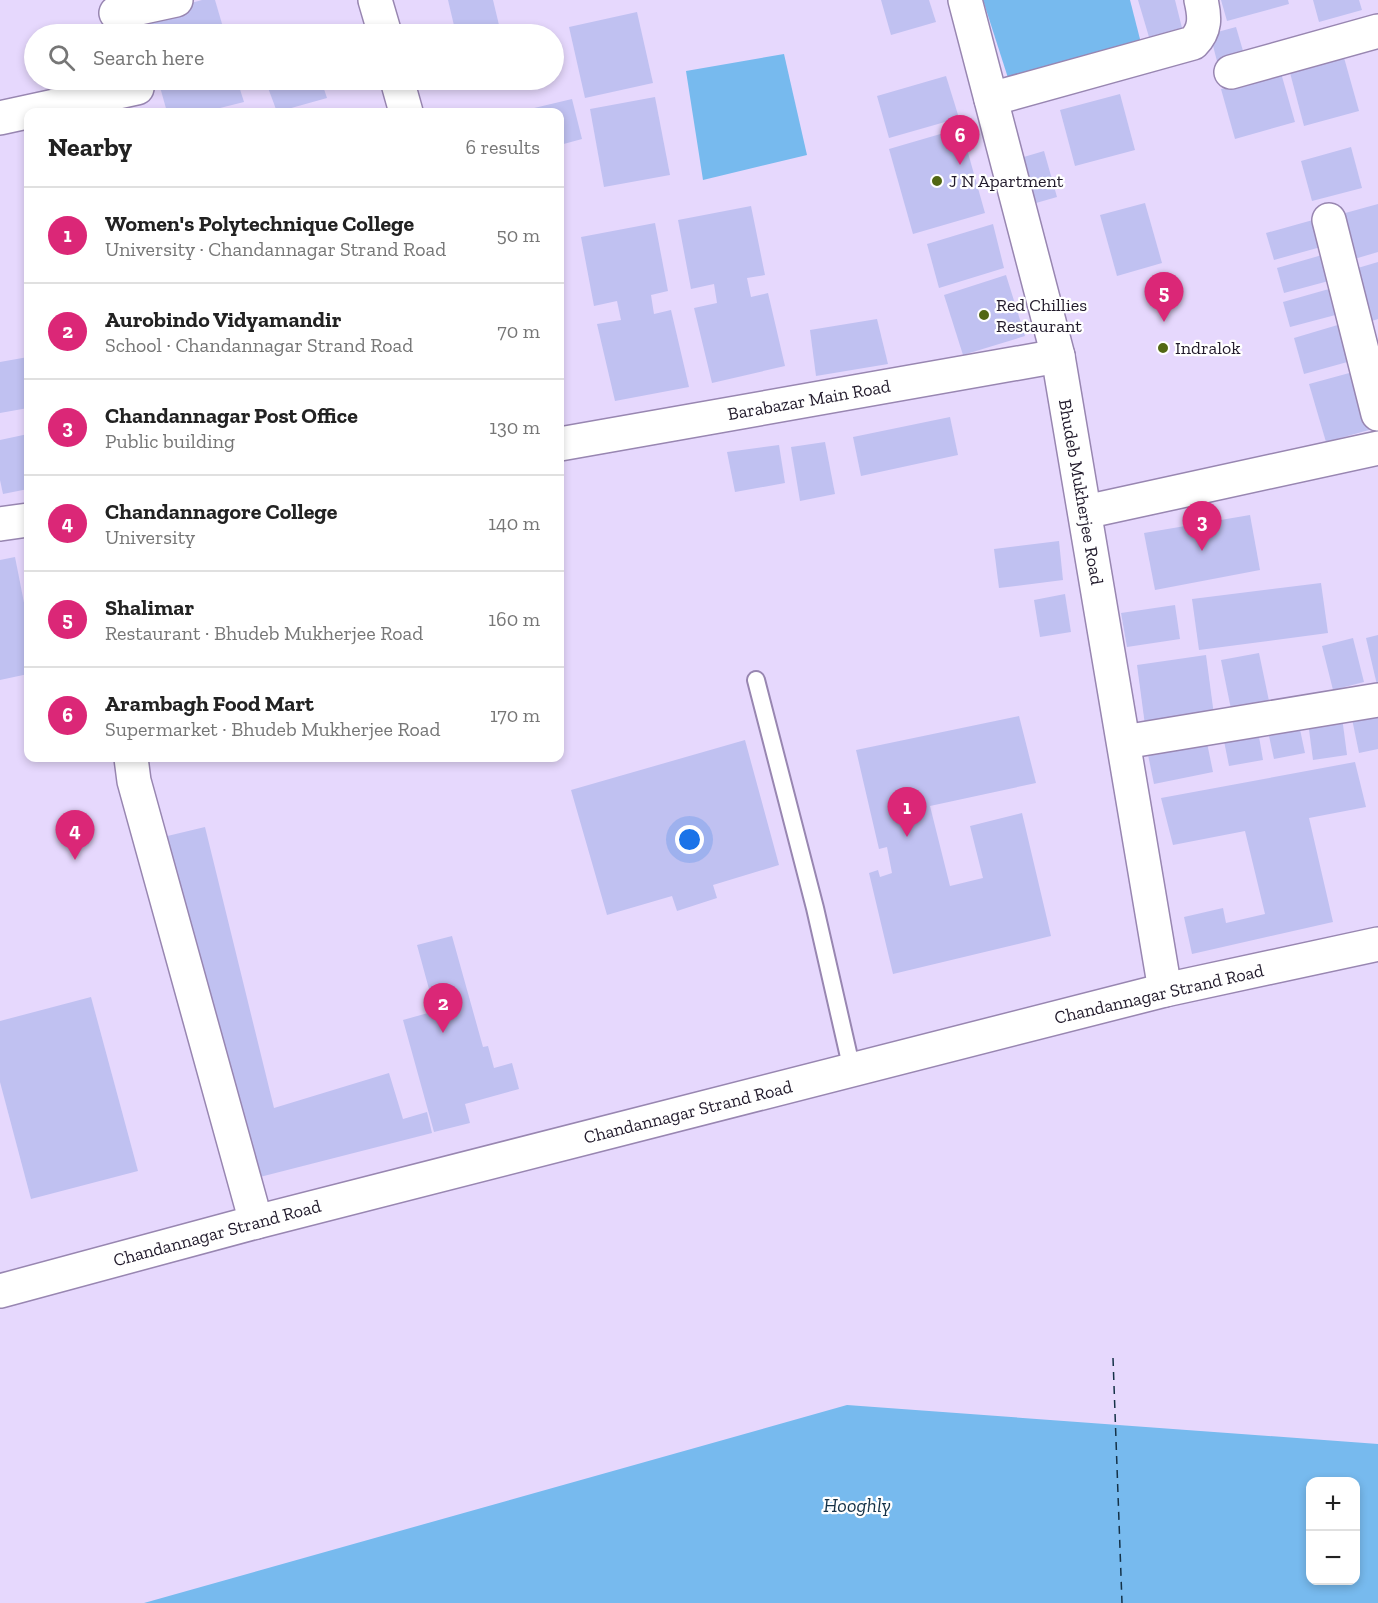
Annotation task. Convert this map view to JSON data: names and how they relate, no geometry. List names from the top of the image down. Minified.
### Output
{"streets":{"street":["Barabazar Main Road","Bhudeb Mukherjee Road","Chandannagar Strand Road"]},"crossings":[["Barabazar Main Road","Bhudeb Mukherjee Road"],["Bhudeb Mukherjee Road","Chandannagar Strand Road"]],"water":["Hooghly"],"places":["J N Apartment","Red Chillies Restaurant","Indralok"],"page":{"search":"Search here","heading":["Nearby","6 results"],"pins":["6","5","3","1","4","2"],"list":[{"mark":"1","name":"Women's Polytechnique College","note":"University · Chandannagar Strand Road","value":"50 m"},{"mark":"2","name":"Aurobindo Vidyamandir","note":"School · Chandannagar Strand Road","value":"70 m"},{"mark":"3","name":"Chandannagar Post Office","note":"Public building","value":"130 m"},{"mark":"4","name":"Chandannagore College","note":"University","value":"140 m"},{"mark":"5","name":"Shalimar","note":"Restaurant · Bhudeb Mukherjee Road","value":"160 m"},{"mark":"6","name":"Arambagh Food Mart","note":"Supermarket · Bhudeb Mukherjee Road","value":"170 m"}],"map_buttons":["+","−"]}}
